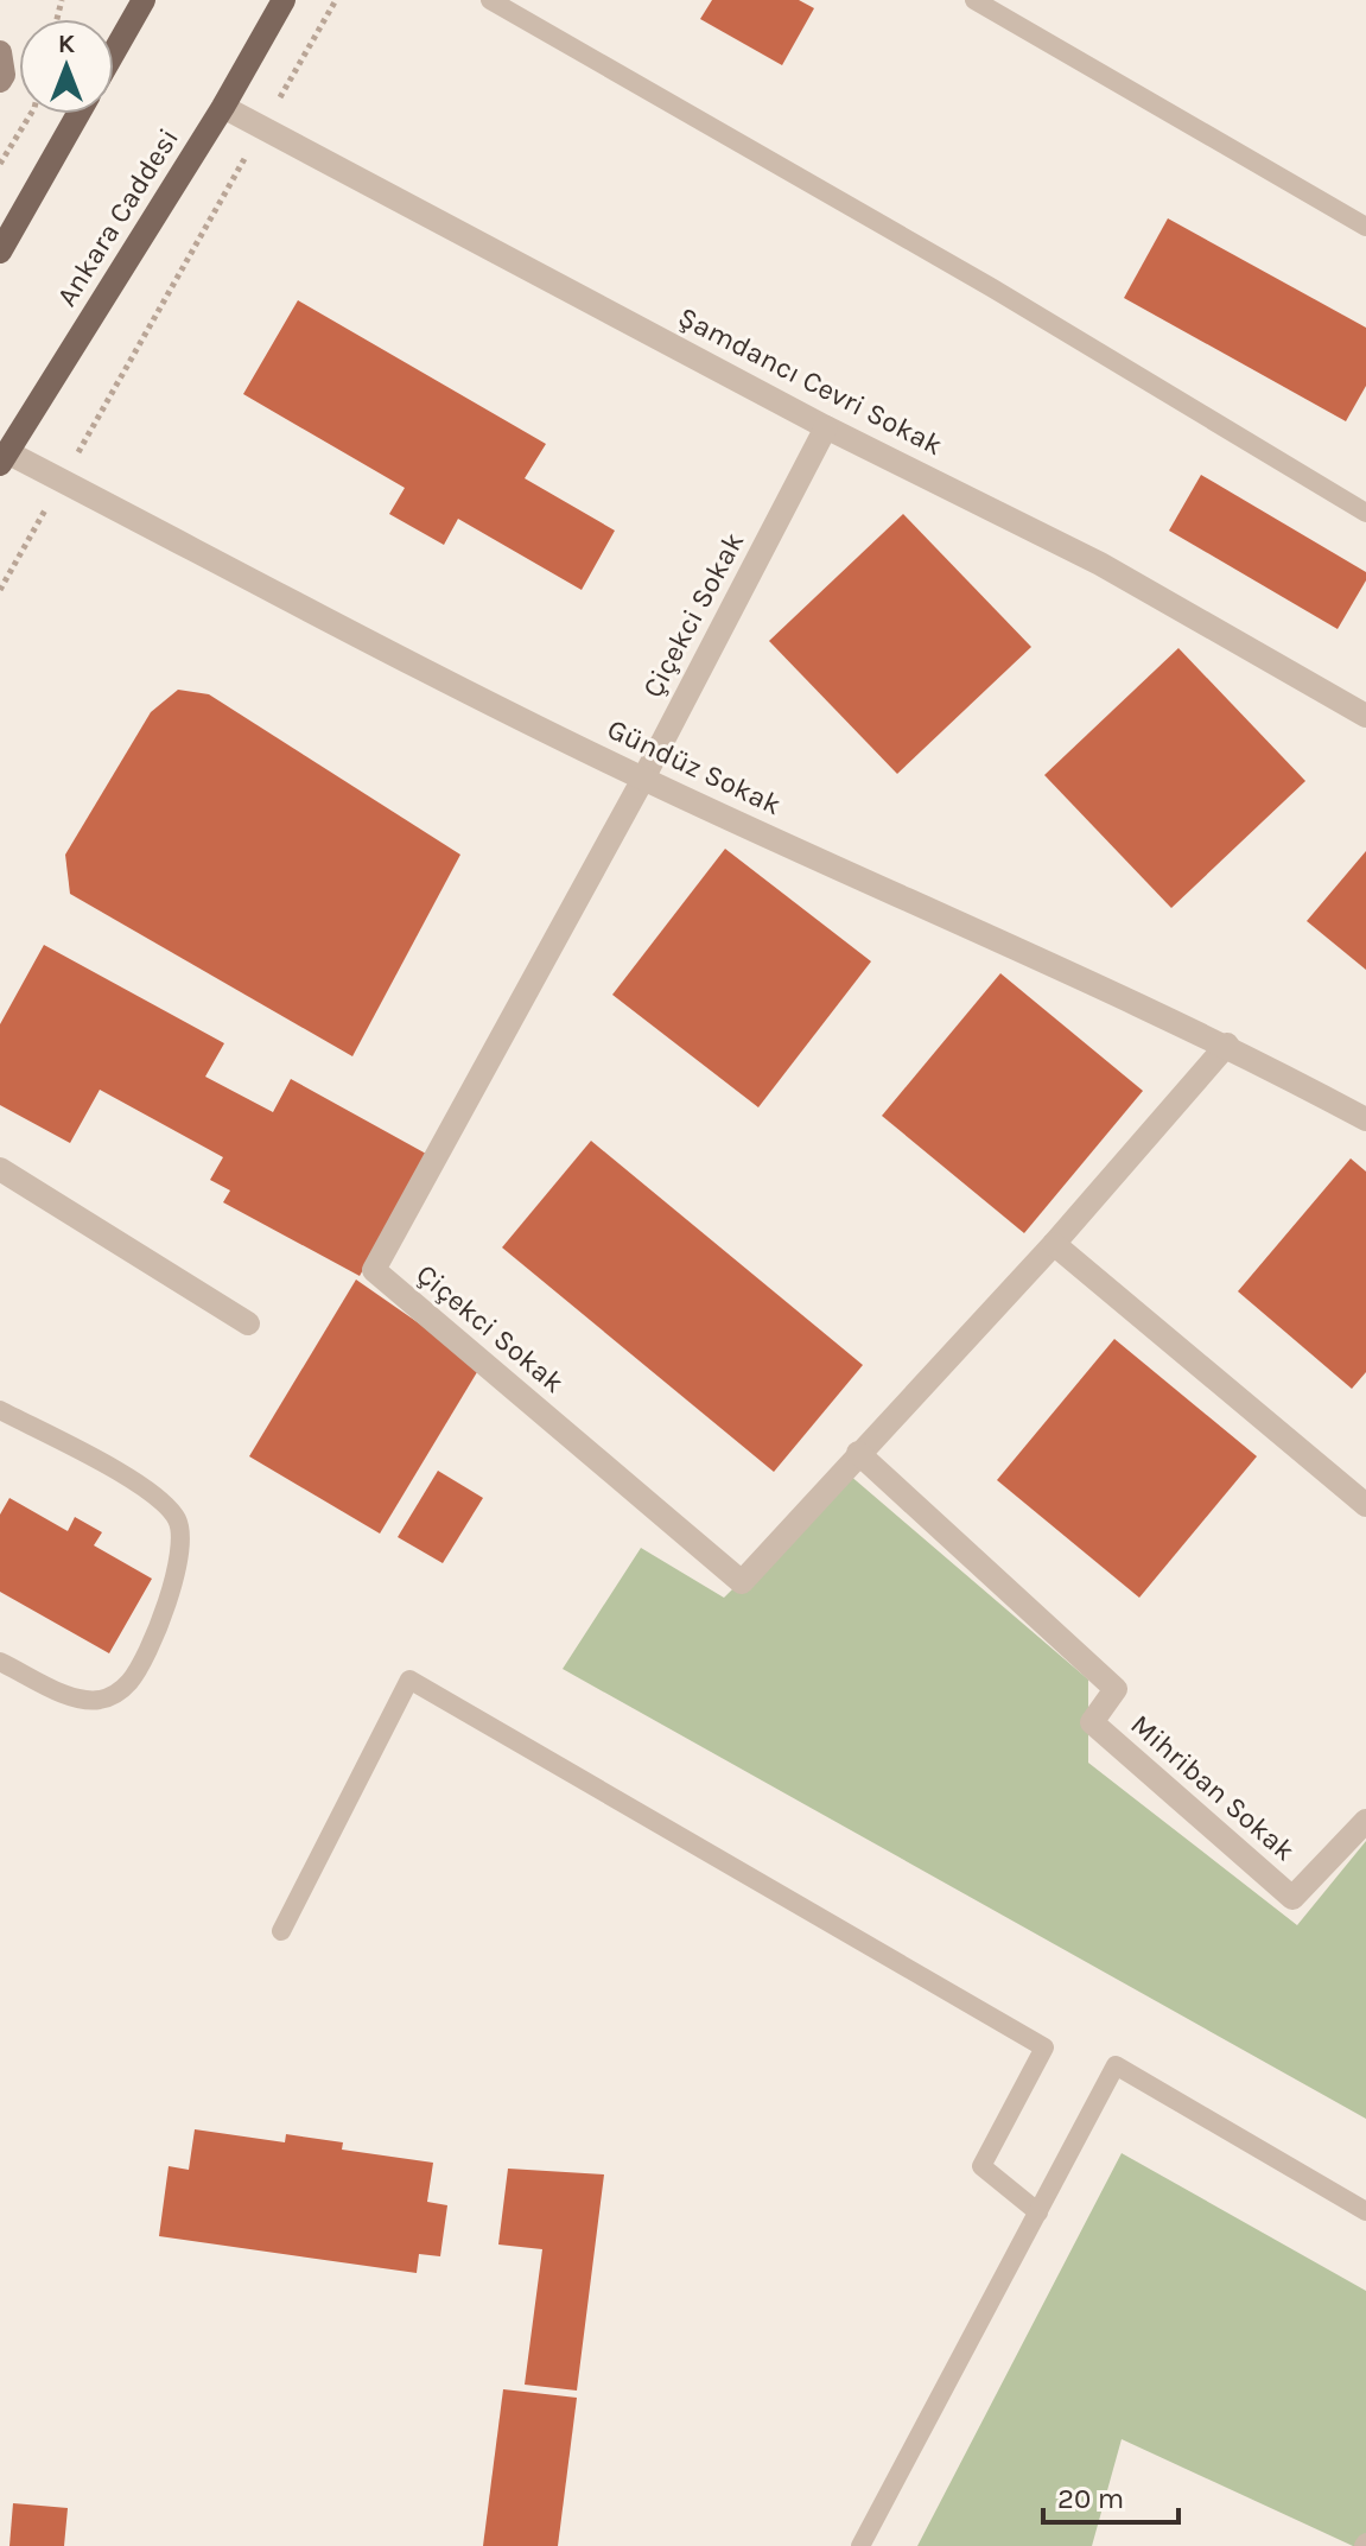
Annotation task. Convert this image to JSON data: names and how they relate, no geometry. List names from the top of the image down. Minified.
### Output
{"streets":{"main road":["Ankara Caddesi"],"street":["Şamdancı Cevri Sokak","Çiçekci Sokak","Gündüz Sokak","Mihriban Sokak"]},"crossings":[["Ankara Caddesi","Şamdancı Cevri Sokak"],["Ankara Caddesi","Gündüz Sokak"],["Şamdancı Cevri Sokak","Çiçekci Sokak"],["Çiçekci Sokak","Gündüz Sokak"],["Çiçekci Sokak","Mihriban Sokak"]],"scale_bar":"20 m","north":"top"}
